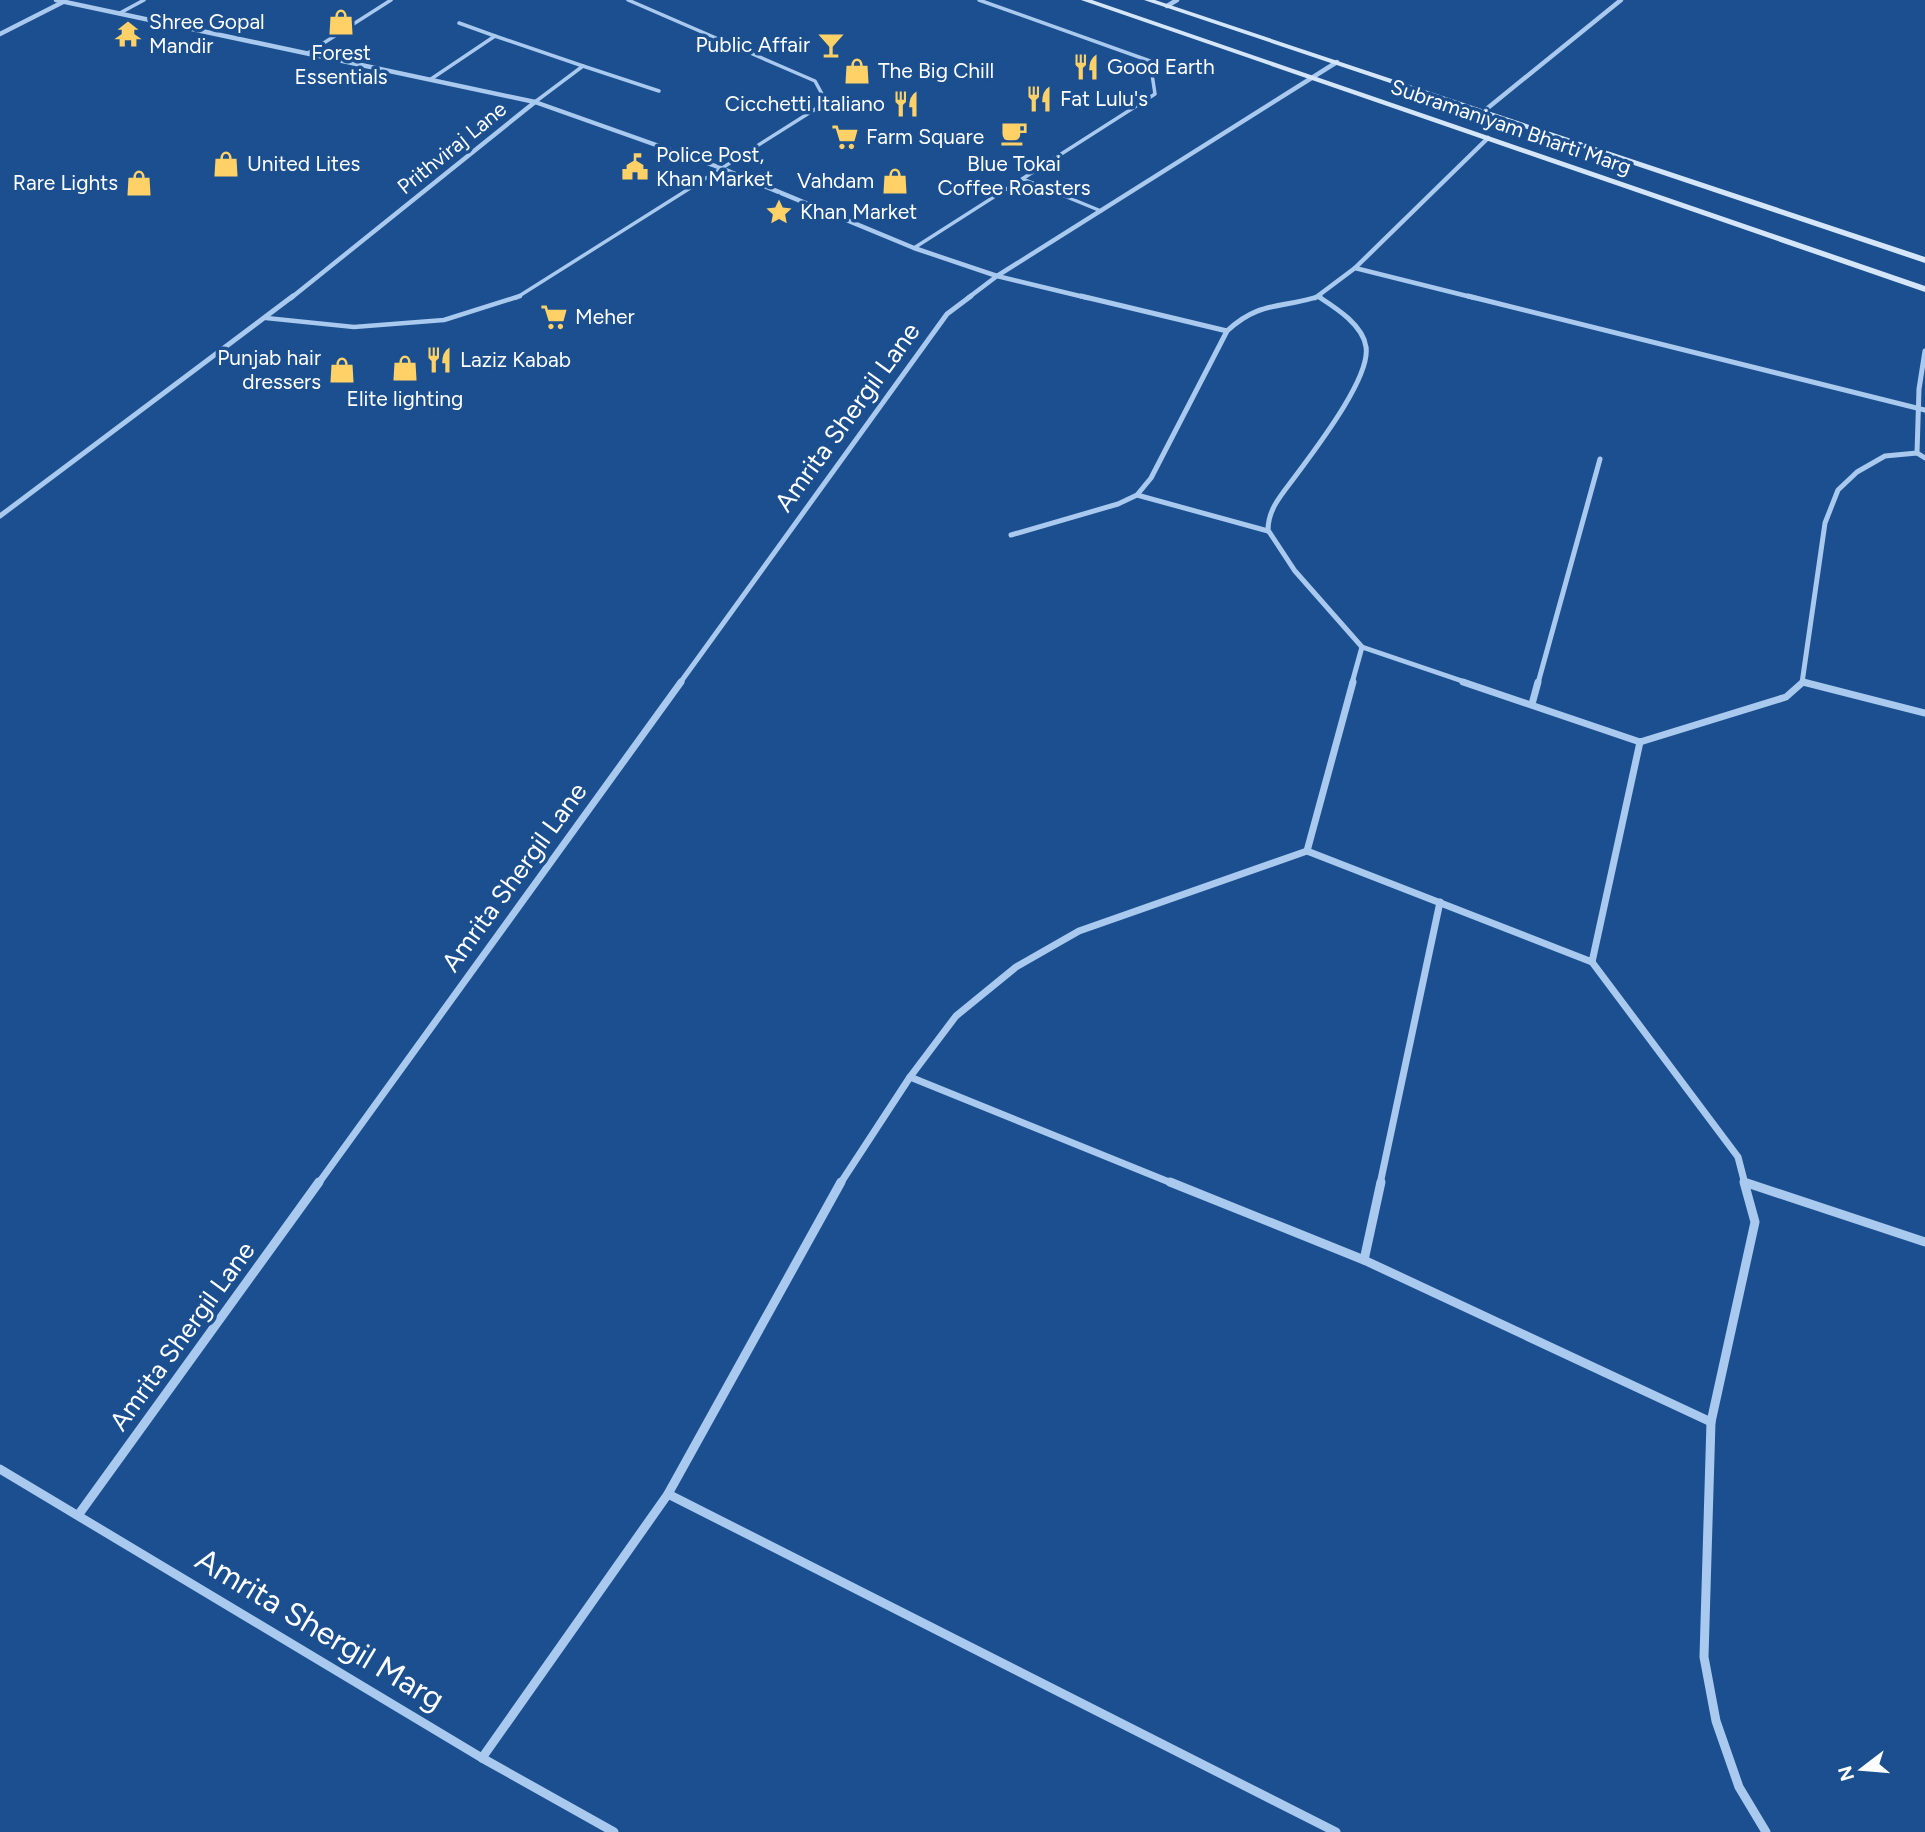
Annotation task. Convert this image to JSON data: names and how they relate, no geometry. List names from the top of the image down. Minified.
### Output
{"streets":{"main road":["Subramaniyam Bharti Marg"],"street":["Prithviraj Lane","Amrita Shergil Lane","Amrita Shergil Marg"]},"crossings":[["Amrita Shergil Lane","Amrita Shergil Marg"]],"places":{"shop":["Forest Essentials","The Big Chill","United Lites","Vahdam","Rare Lights","Elite lighting","Punjab hair dressers"],"temple":["Shree Gopal Mandir"],"bar":["Public Affair"],"restaurant":["Good Earth","Fat Lulu's","Cicchetti Italiano","Laziz Kabab"],"cafe":["Blue Tokai Coffee Roasters"],"supermarket":["Farm Square","Meher"],"public building":["Police Post, Khan Market"],"place":["Khan Market"]},"north":"left"}
